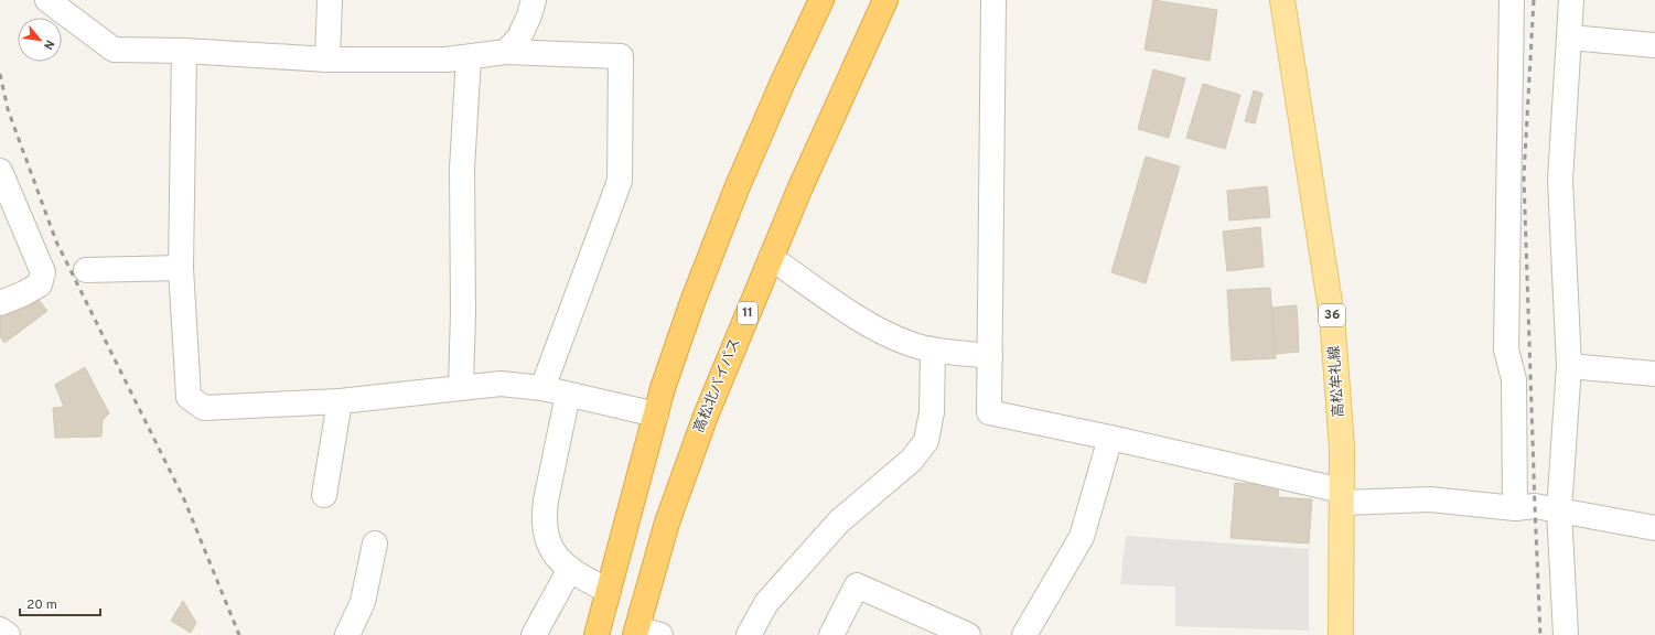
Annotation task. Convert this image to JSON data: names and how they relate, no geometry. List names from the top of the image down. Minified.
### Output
{"streets":{"highway":["11","高松北バイパス"],"main road":["36","高松牟礼線"]},"scale_bar":"20 m","north":"bottom right"}
